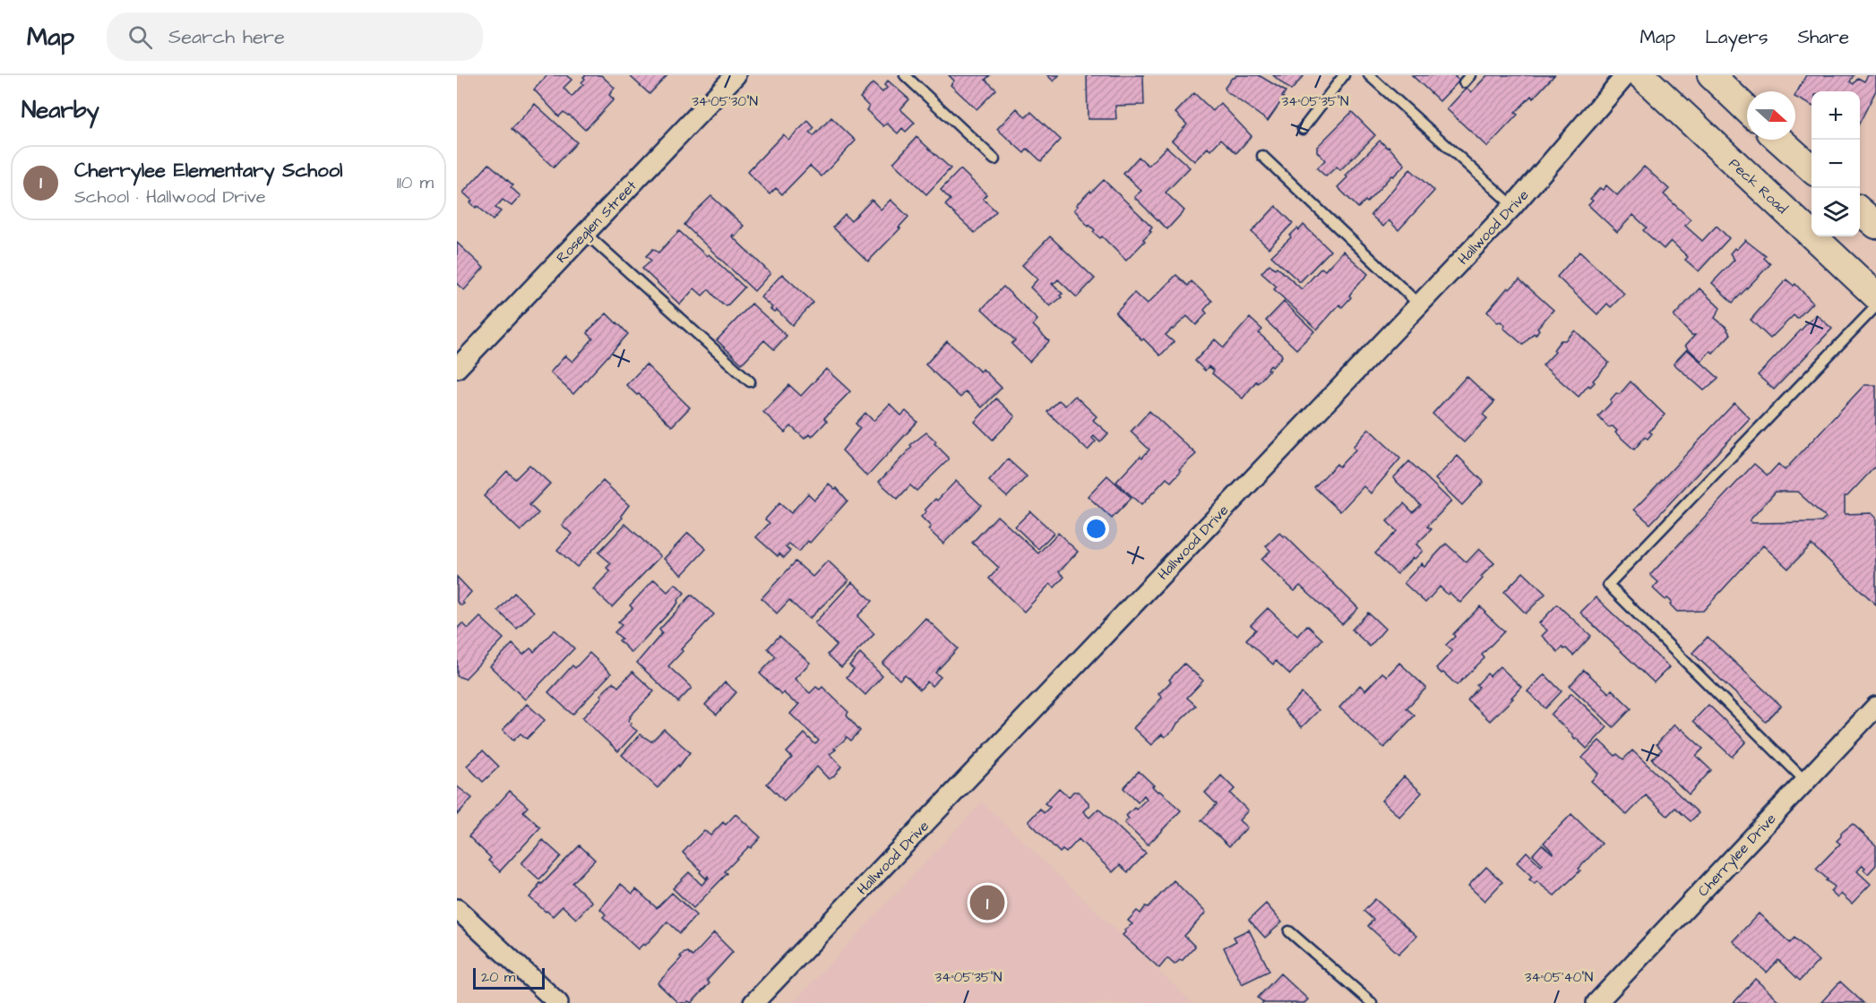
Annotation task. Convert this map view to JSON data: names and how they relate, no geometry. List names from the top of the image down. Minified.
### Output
{"streets":{"main road":["Peck Road"],"street":["Roseglen Street","Hallwood Drive","Cherrylee Drive"]},"scale_bar":"20 m","north":"right","page":{"header":"Map","search":"Search here","nav":["Map","Layers","Share"],"heading":"Nearby","map_buttons":["+","−"],"list":[{"mark":"1","name":"Cherrylee Elementary School","note":"School · Hallwood Drive","value":"110 m"}],"pins":"1","scale":"20 m"},"coordinates":["34°05'30\"N","34°05'35\"N","34°05'40\"N"]}
